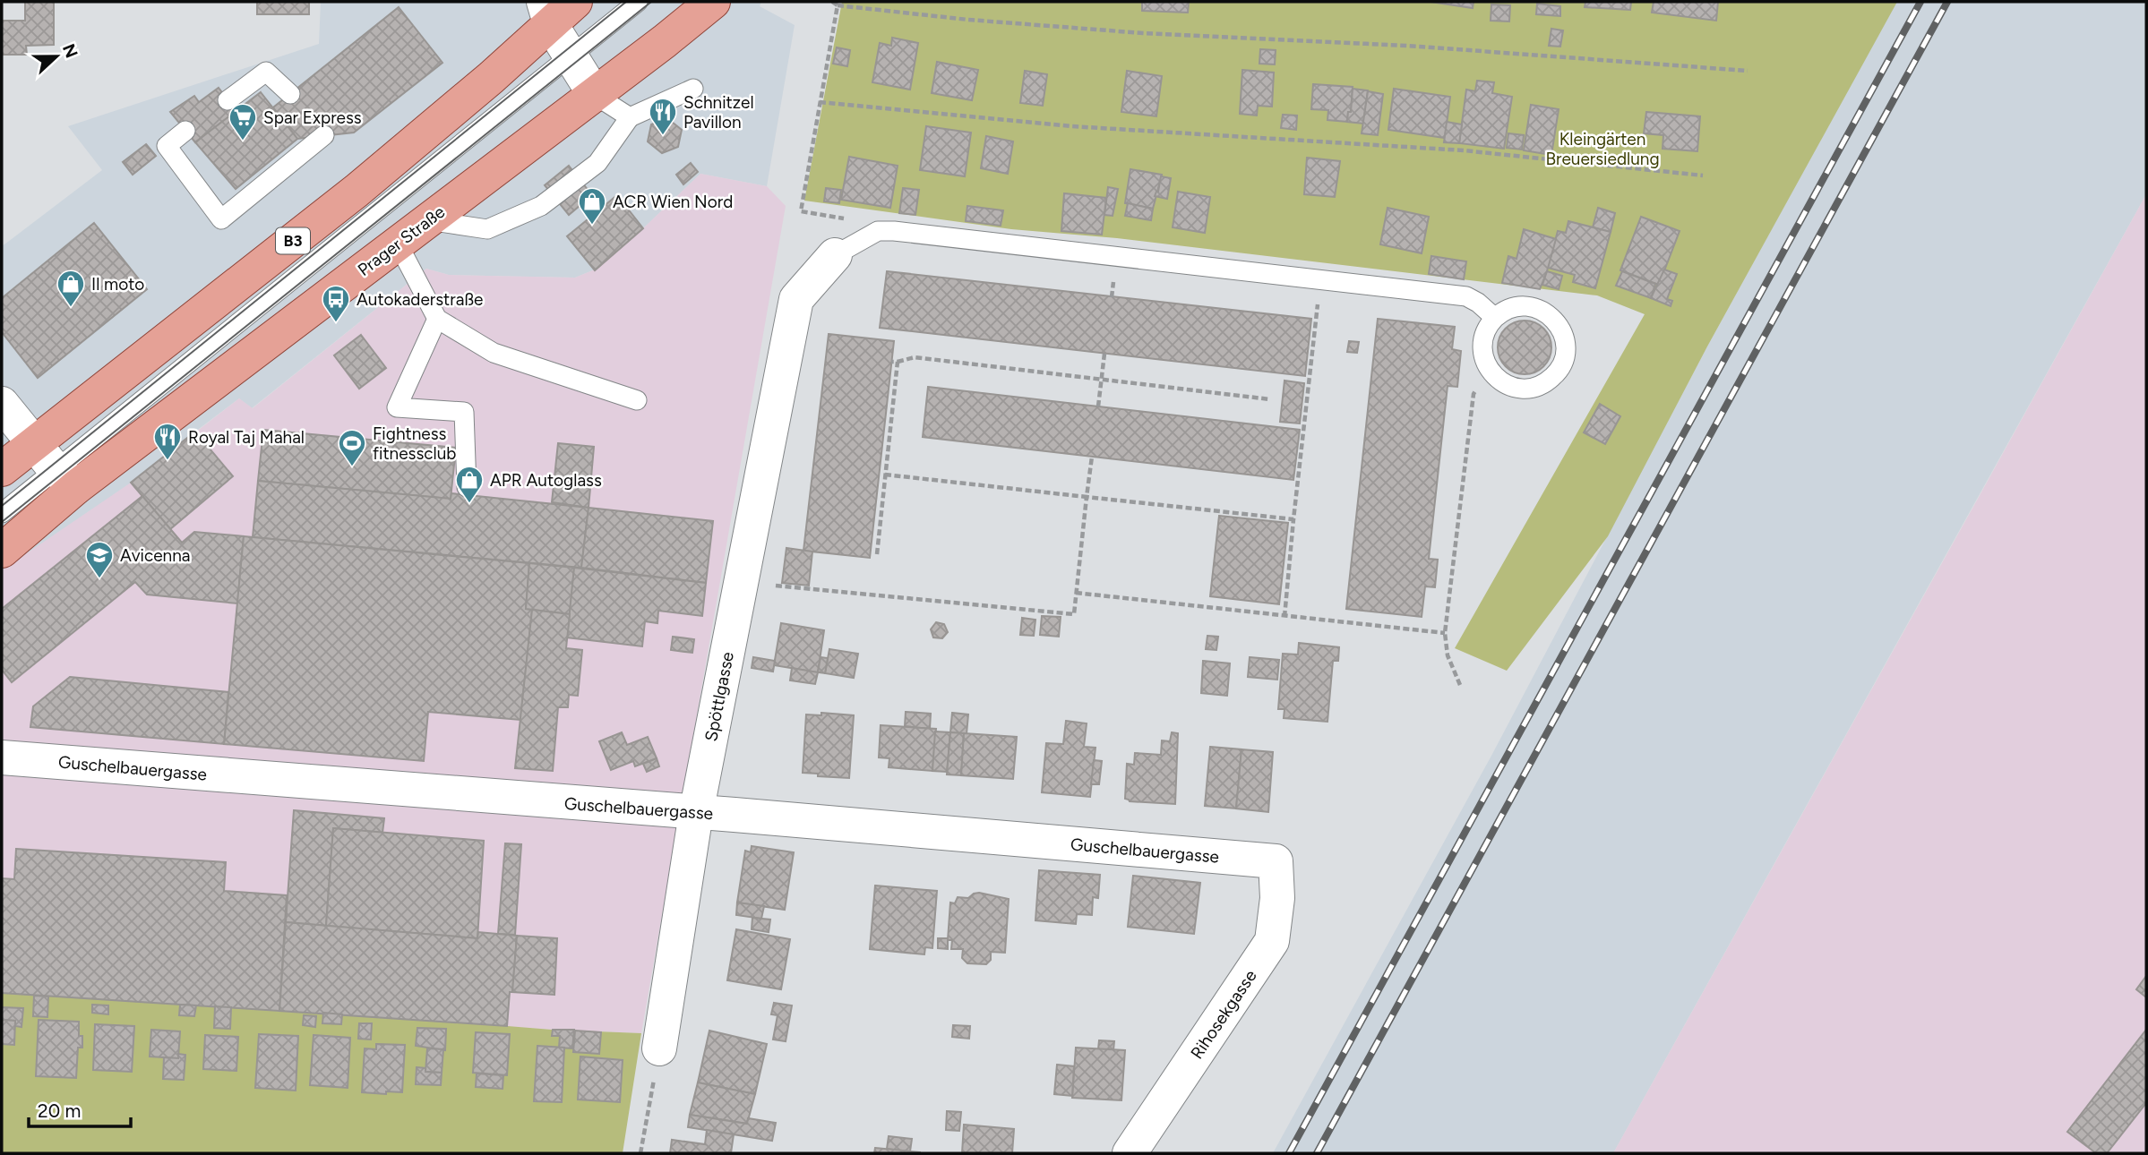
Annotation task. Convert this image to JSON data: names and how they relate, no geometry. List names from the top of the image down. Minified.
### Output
{"streets":{"main road":["B3","Prager Straße"],"street":["Spöttlgasse","Guschelbauergasse","Rihosekgasse"]},"crossings":[["Spöttlgasse","Guschelbauergasse"],["Guschelbauergasse","Rihosekgasse"]],"parks":["Kleingärten Breuersiedlung"],"places":{"restaurant":["Schnitzel Pavillon","Royal Taj Mahal"],"supermarket":["Spar Express"],"shop":["ACR Wien Nord","Il moto","APR Autoglass"],"bus stop":["Autokaderstraße"],"sports":["Fightness fitnessclub"],"school or university":["Avicenna"]},"scale_bar":"20 m","north":"right"}
